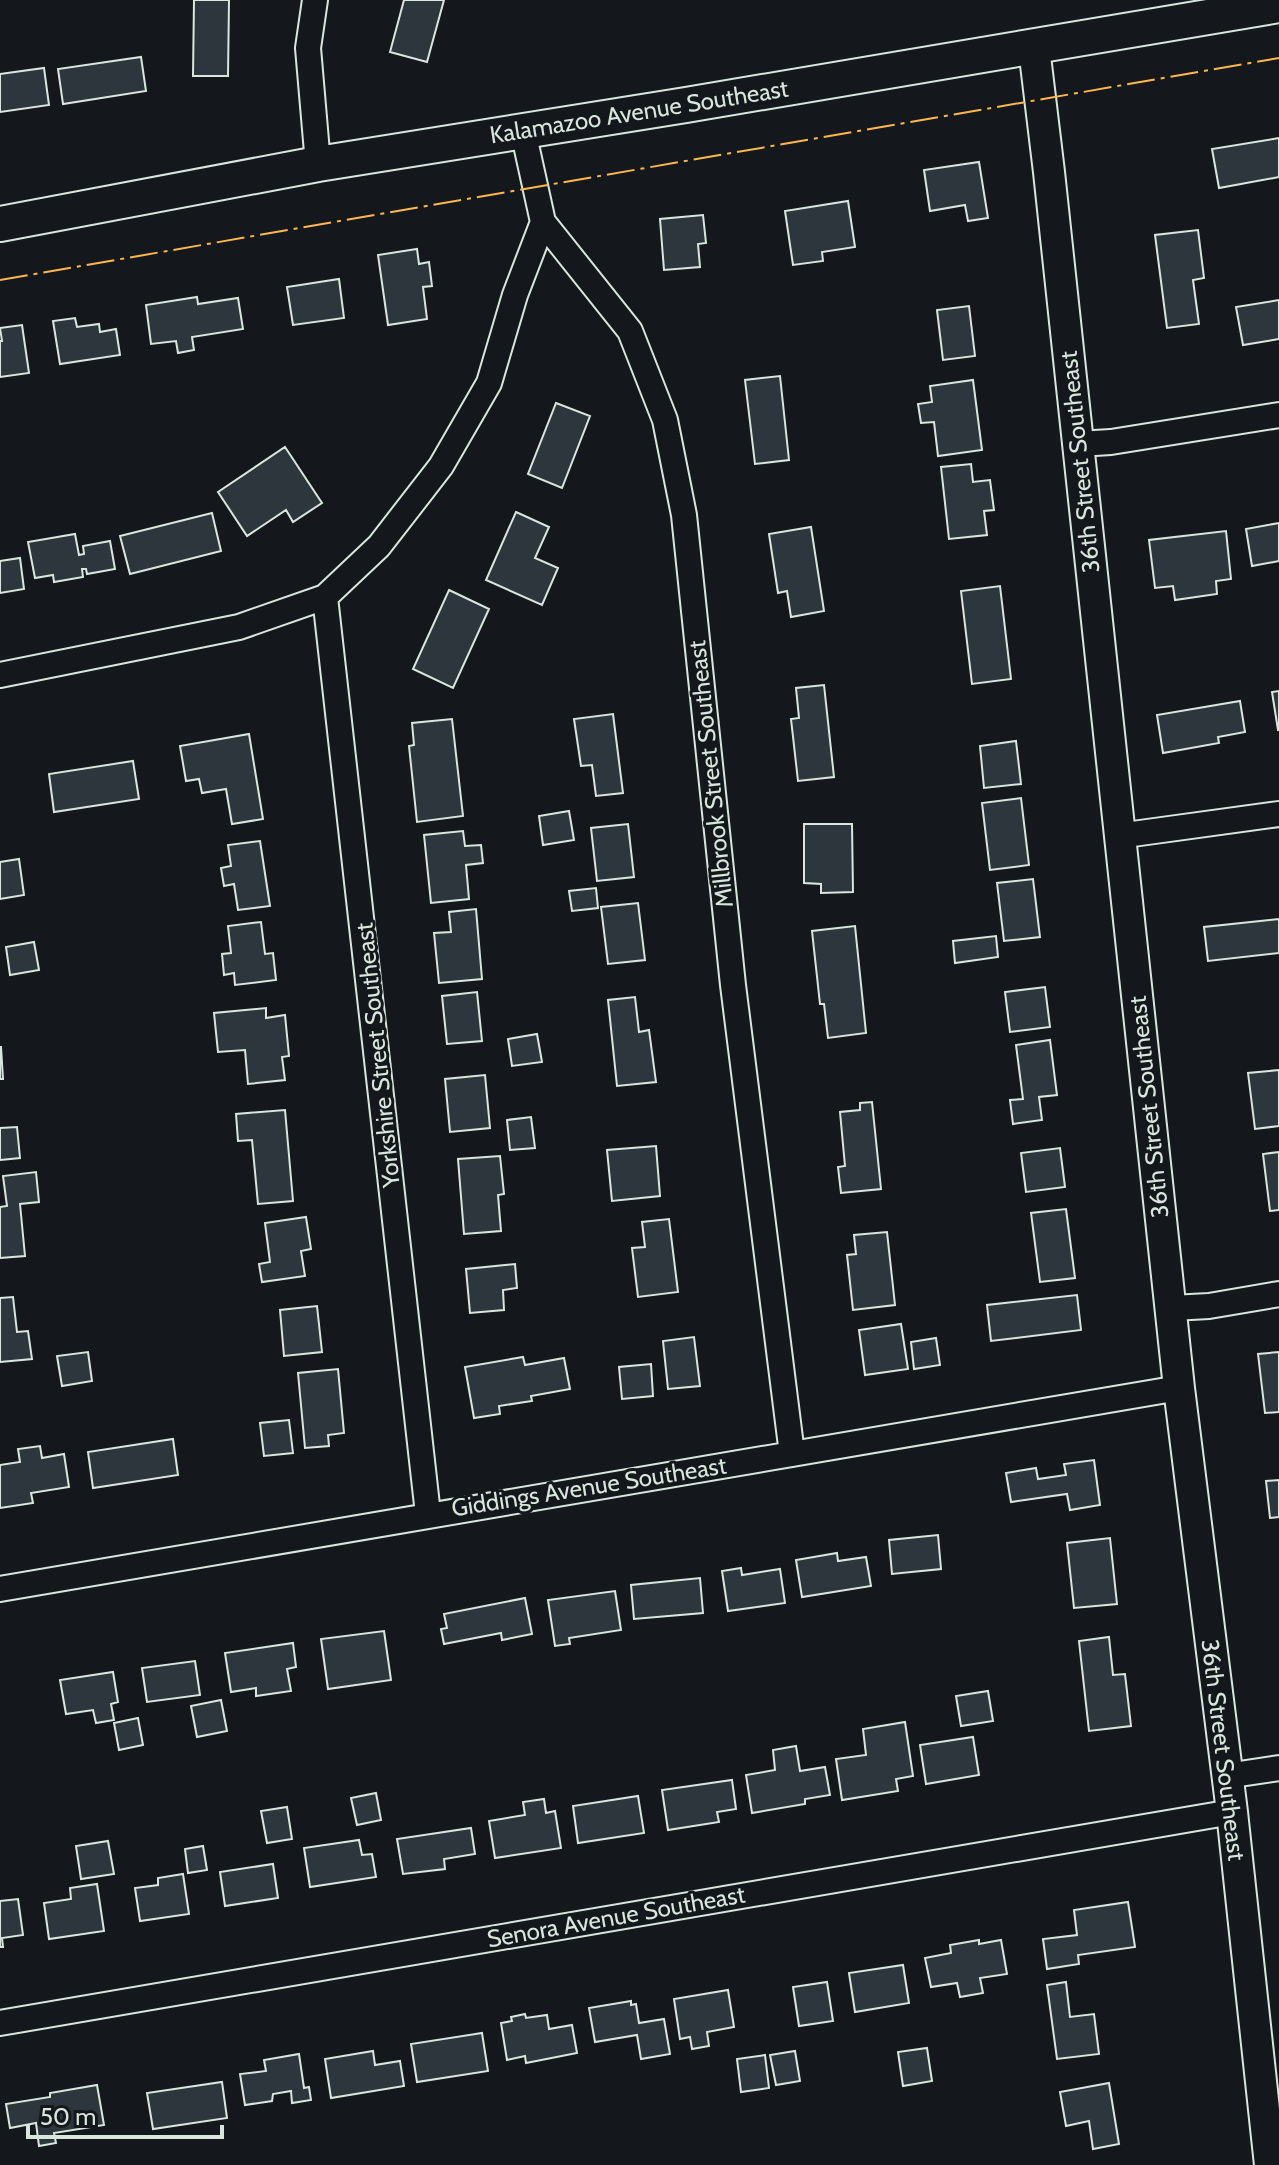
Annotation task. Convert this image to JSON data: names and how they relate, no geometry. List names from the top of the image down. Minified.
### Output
{"streets":{"main road":["Kalamazoo Avenue Southeast"],"street":["36th Street Southeast","Millbrook Street Southeast","Yorkshire Street Southeast","Giddings Avenue Southeast","Senora Avenue Southeast"]},"crossings":[["Kalamazoo Avenue Southeast","36th Street Southeast"],["Kalamazoo Avenue Southeast","Millbrook Street Southeast"],["36th Street Southeast","Giddings Avenue Southeast"],["36th Street Southeast","Senora Avenue Southeast"],["Millbrook Street Southeast","Giddings Avenue Southeast"],["Yorkshire Street Southeast","Giddings Avenue Southeast"]],"scale_bar":"50 m"}
